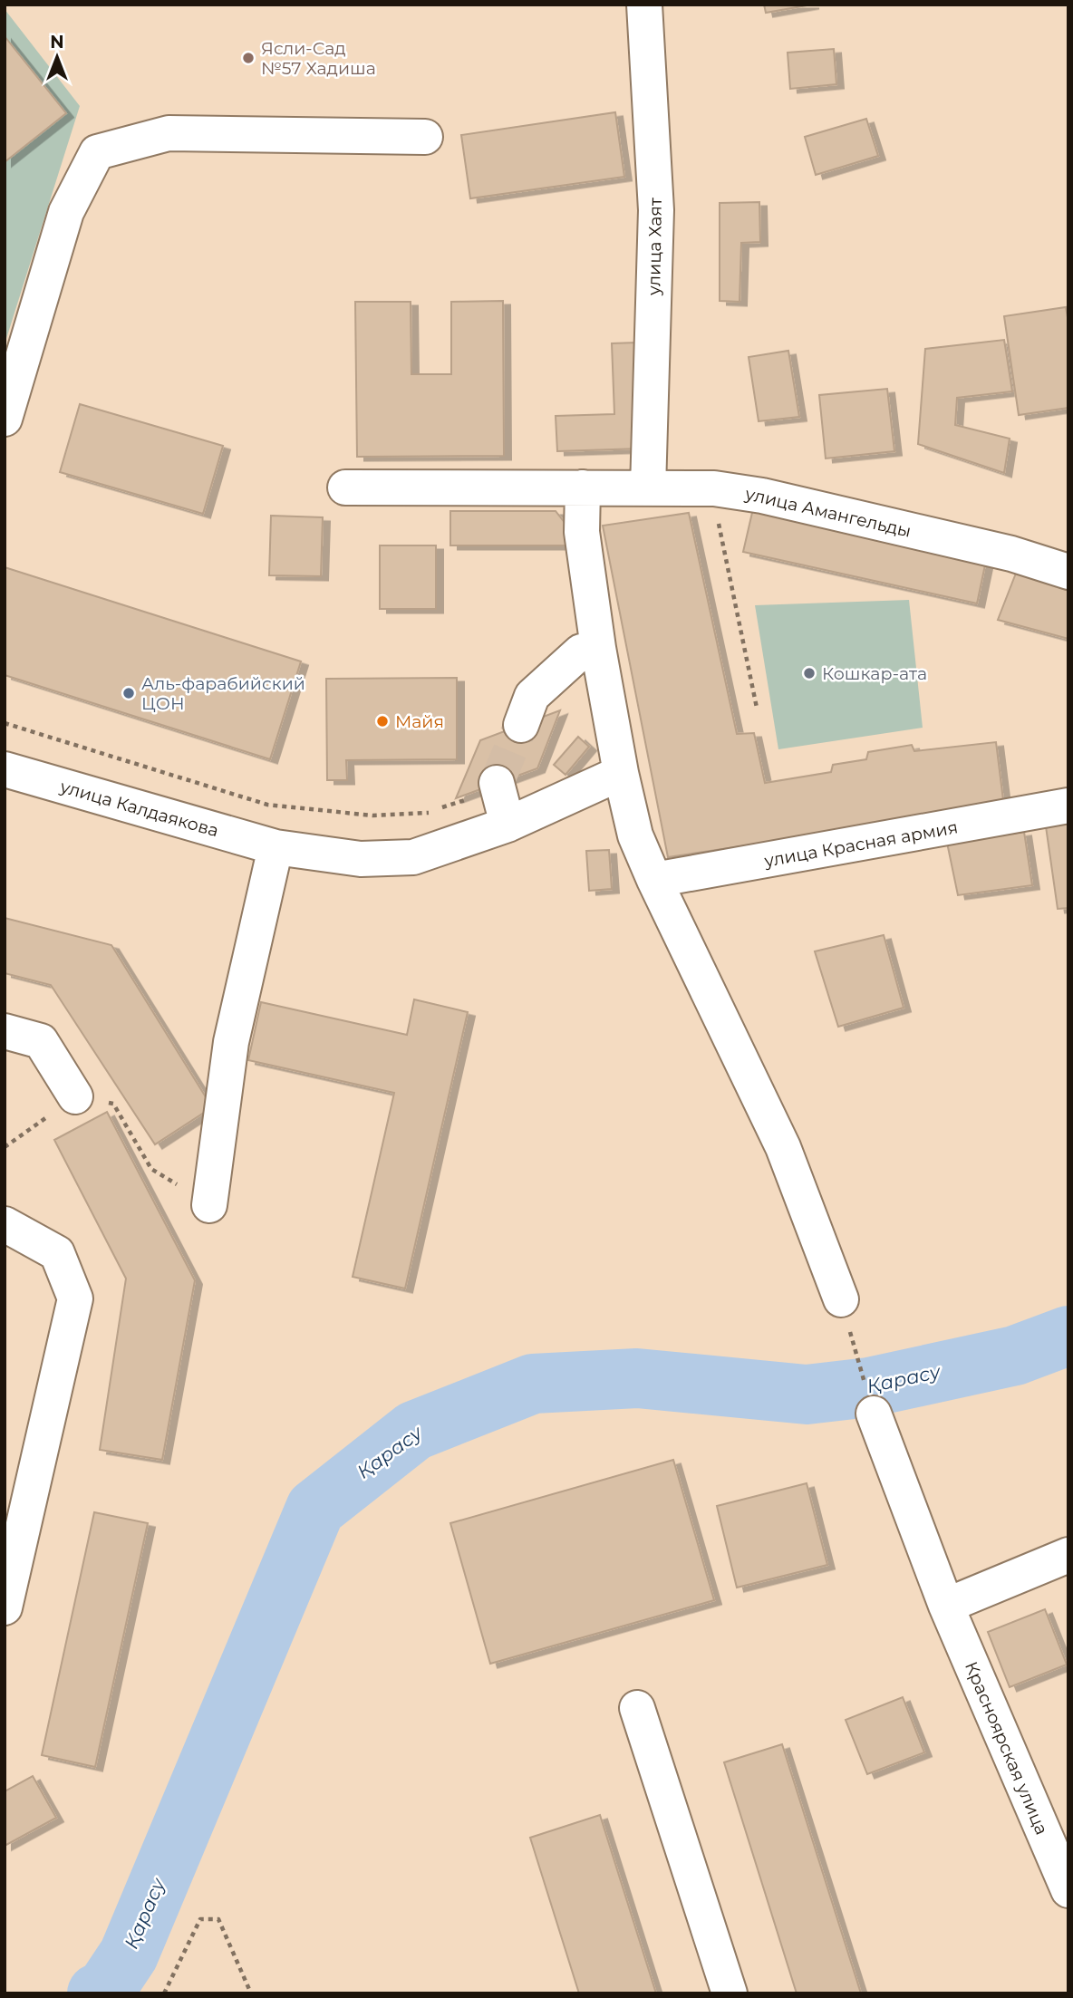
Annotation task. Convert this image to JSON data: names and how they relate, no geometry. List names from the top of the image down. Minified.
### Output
{"streets":{"street":["улица Хаят","улица Амангельды","улица Калдаякова","улица Красная армия","Красноярская улица"]},"crossings":[["улица Хаят","улица Амангельды"]],"water":["Қарасу"],"places":["Ясли-Сад №57 Хадиша","Кошкар-ата","Аль-фарабийский ЦОН","Майя"],"north":"top"}
